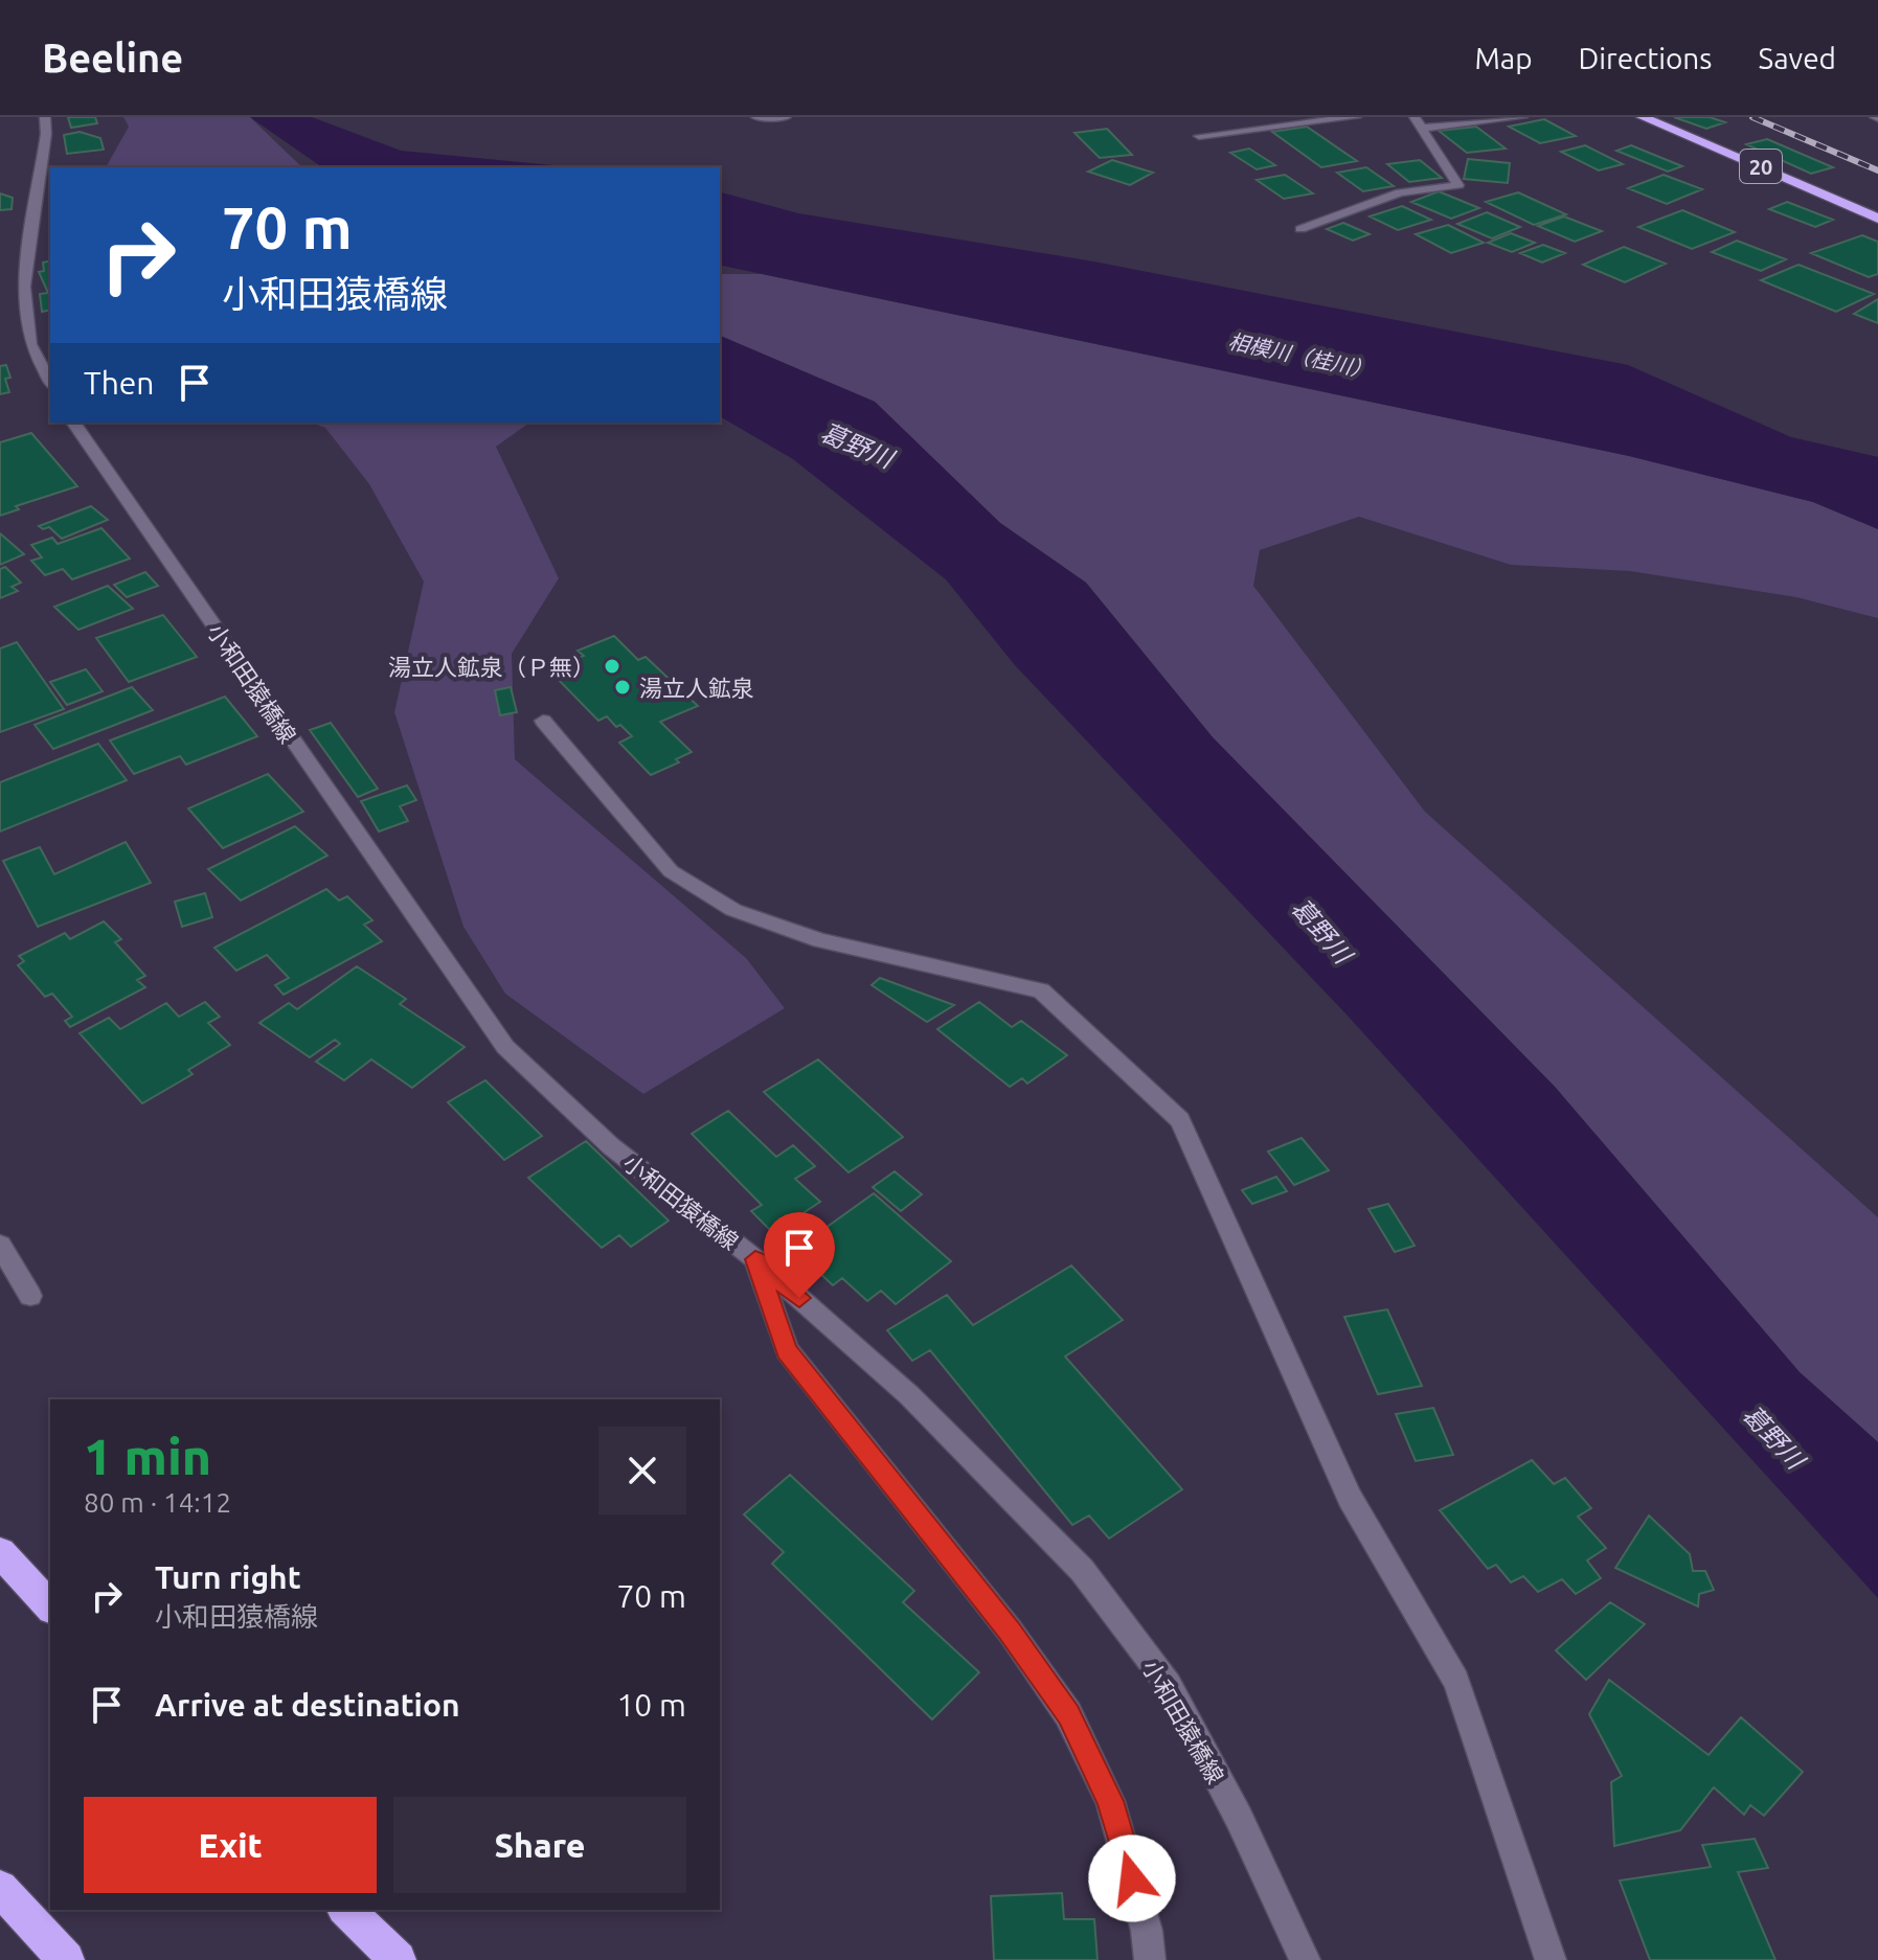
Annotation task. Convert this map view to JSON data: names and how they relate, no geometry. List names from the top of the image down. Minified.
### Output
{"streets":{"highway":["20"],"main road":["小和田猿橋線"]},"water":["相模川（桂川）","葛野川"],"places":["湯立人鉱泉（Ｐ無）","湯立人鉱泉"],"page":{"header":"Beeline","nav":["Map","Directions","Saved"],"turn":["70 m","小和田猿橋線"],"then":"Then","heading":["1 min","80 m · 14:12"],"list":[{"name":"Turn right","note":"小和田猿橋線","value":"70 m"},{"name":"Arrive at destination","value":"10 m"}],"buttons":["Exit","Share"]}}
